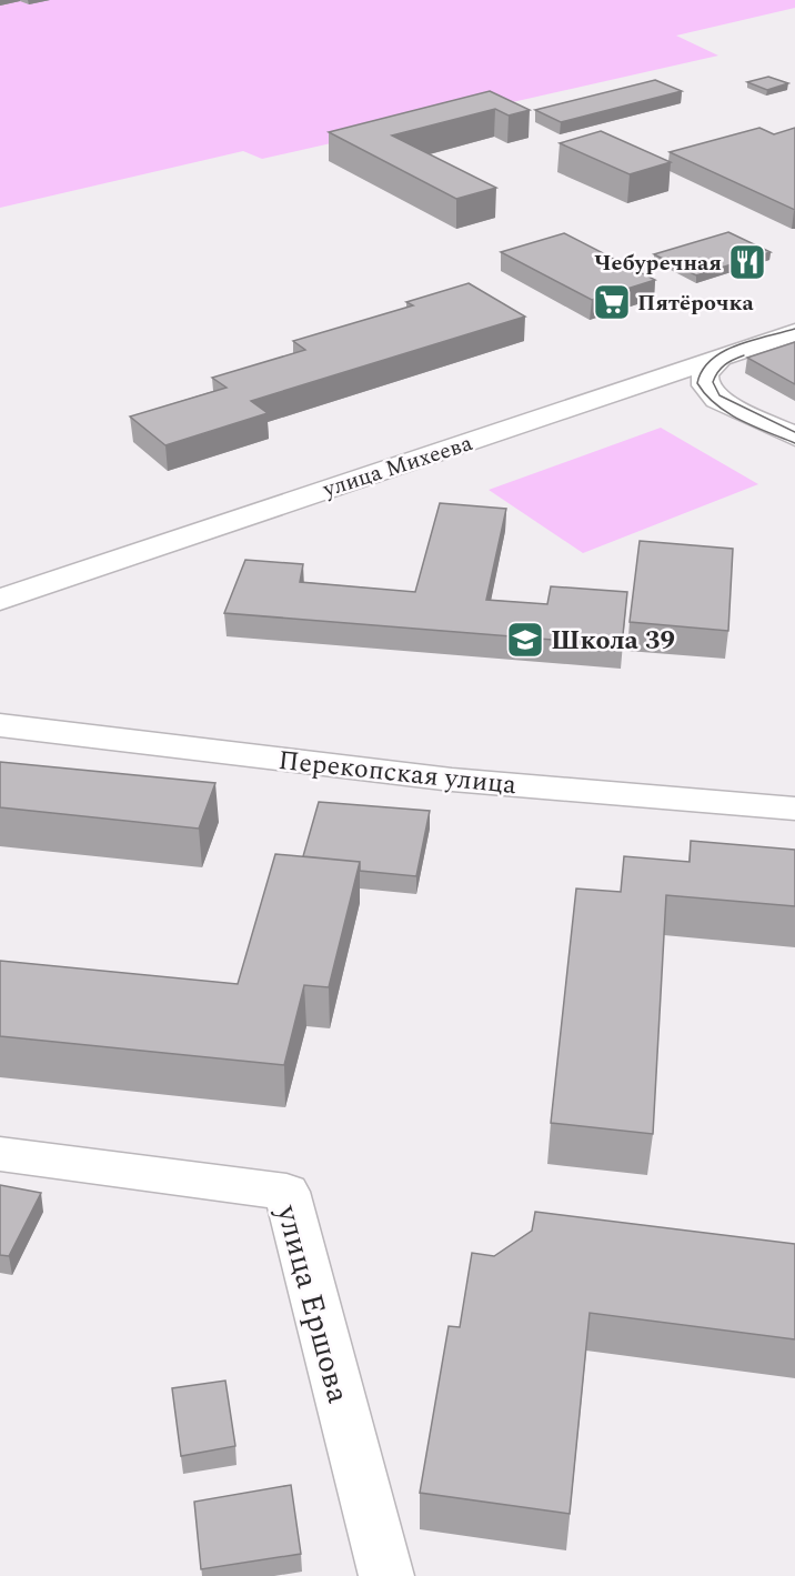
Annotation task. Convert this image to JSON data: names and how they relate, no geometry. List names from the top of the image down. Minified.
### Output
{"streets":{"street":["улица Михеева","Перекопская улица","улица Ершова"]},"places":{"restaurant":["Чебуречная"],"supermarket":["Пятёрочка"],"school or university":["Школа 39"]}}
